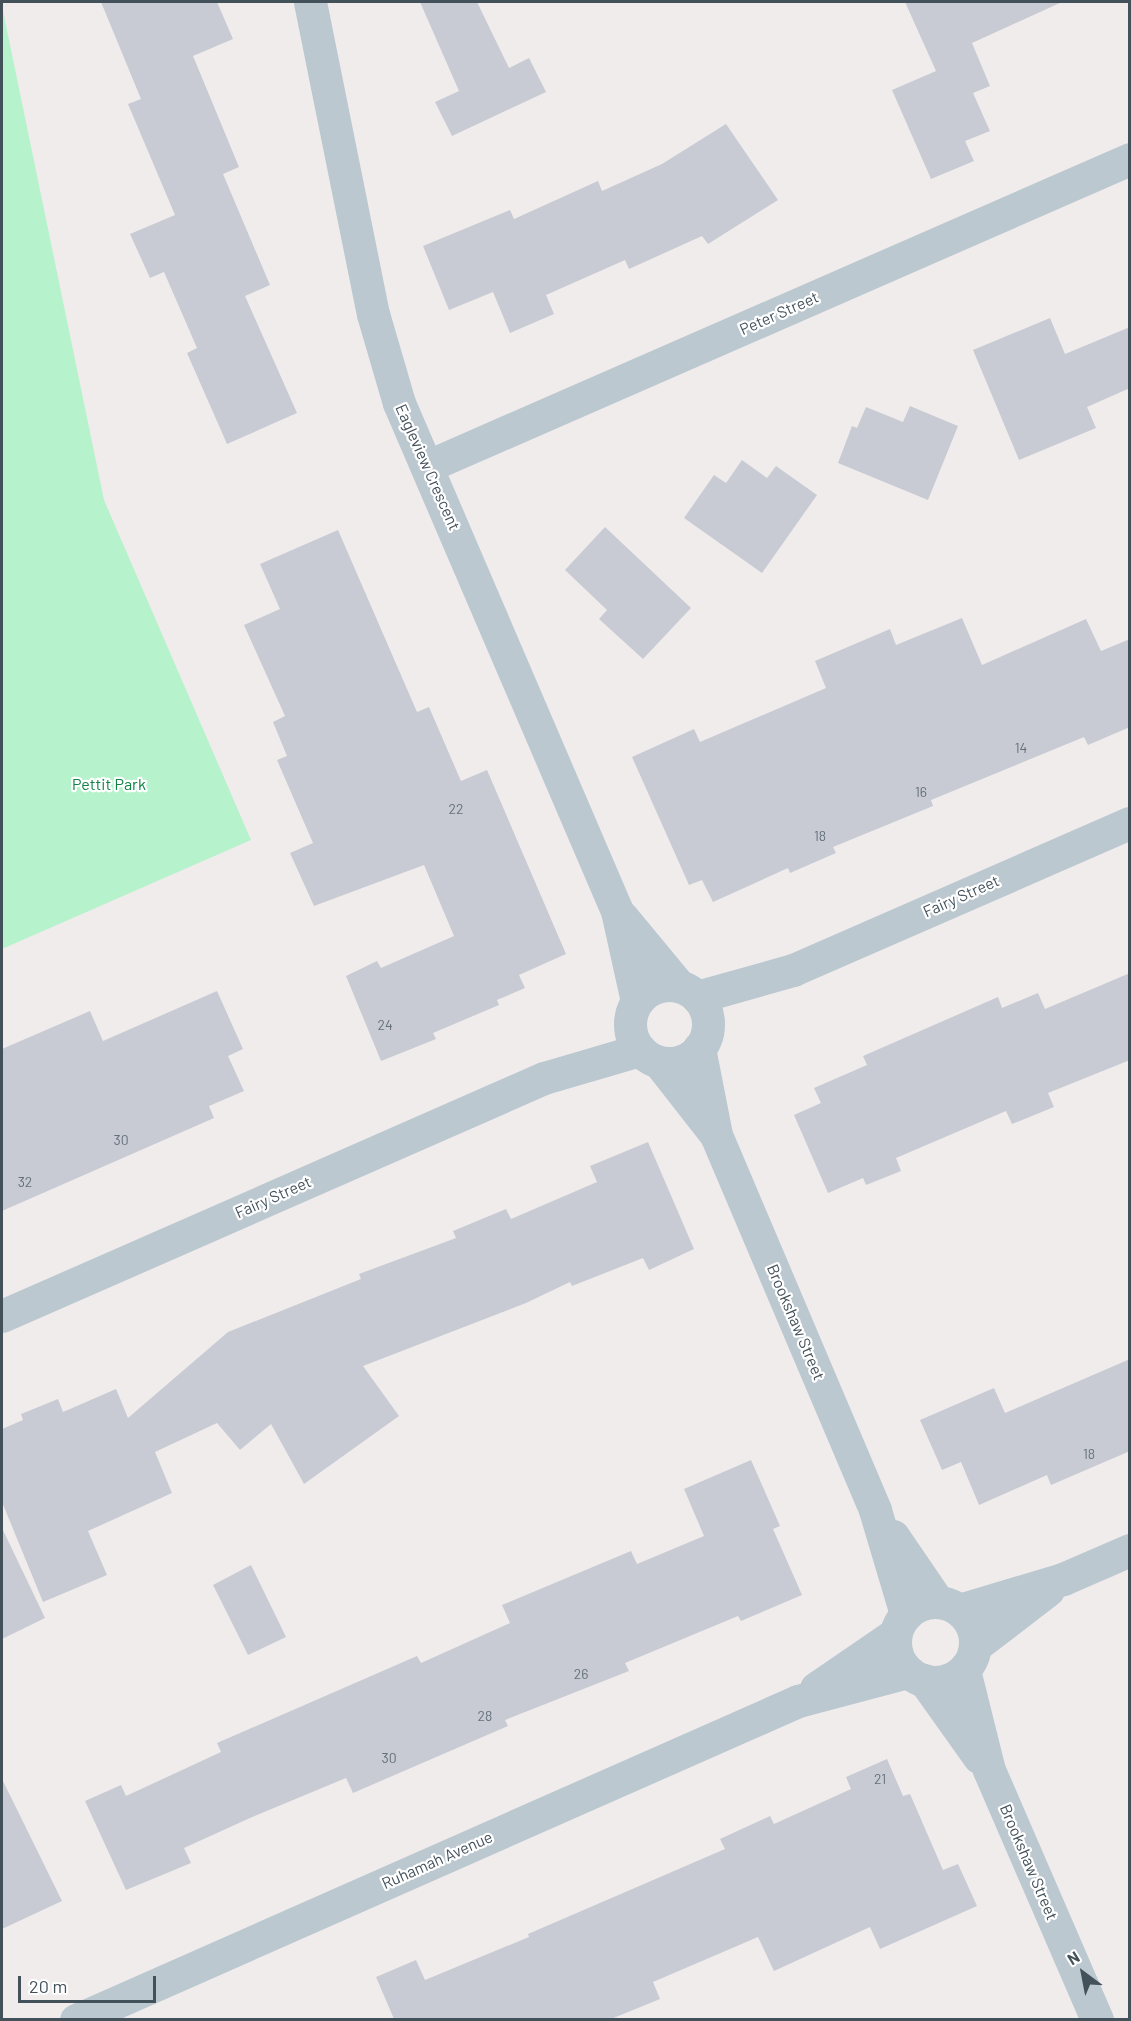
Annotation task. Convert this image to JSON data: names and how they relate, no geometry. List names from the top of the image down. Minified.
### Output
{"streets":{"street":["Peter Street","Eagleview Crescent","Fairy Street","Brookshaw Street","Ruhamah Avenue"]},"crossings":[["Peter Street","Eagleview Crescent"],["Eagleview Crescent","Fairy Street"],["Eagleview Crescent","Brookshaw Street"],["Fairy Street","Brookshaw Street"],["Brookshaw Street","Ruhamah Avenue"]],"parks":["Pettit Park"],"house_numbers":["14","16","22","18","24","30","32","18","26","28","30","21"],"scale_bar":"20 m","north":"top left"}
